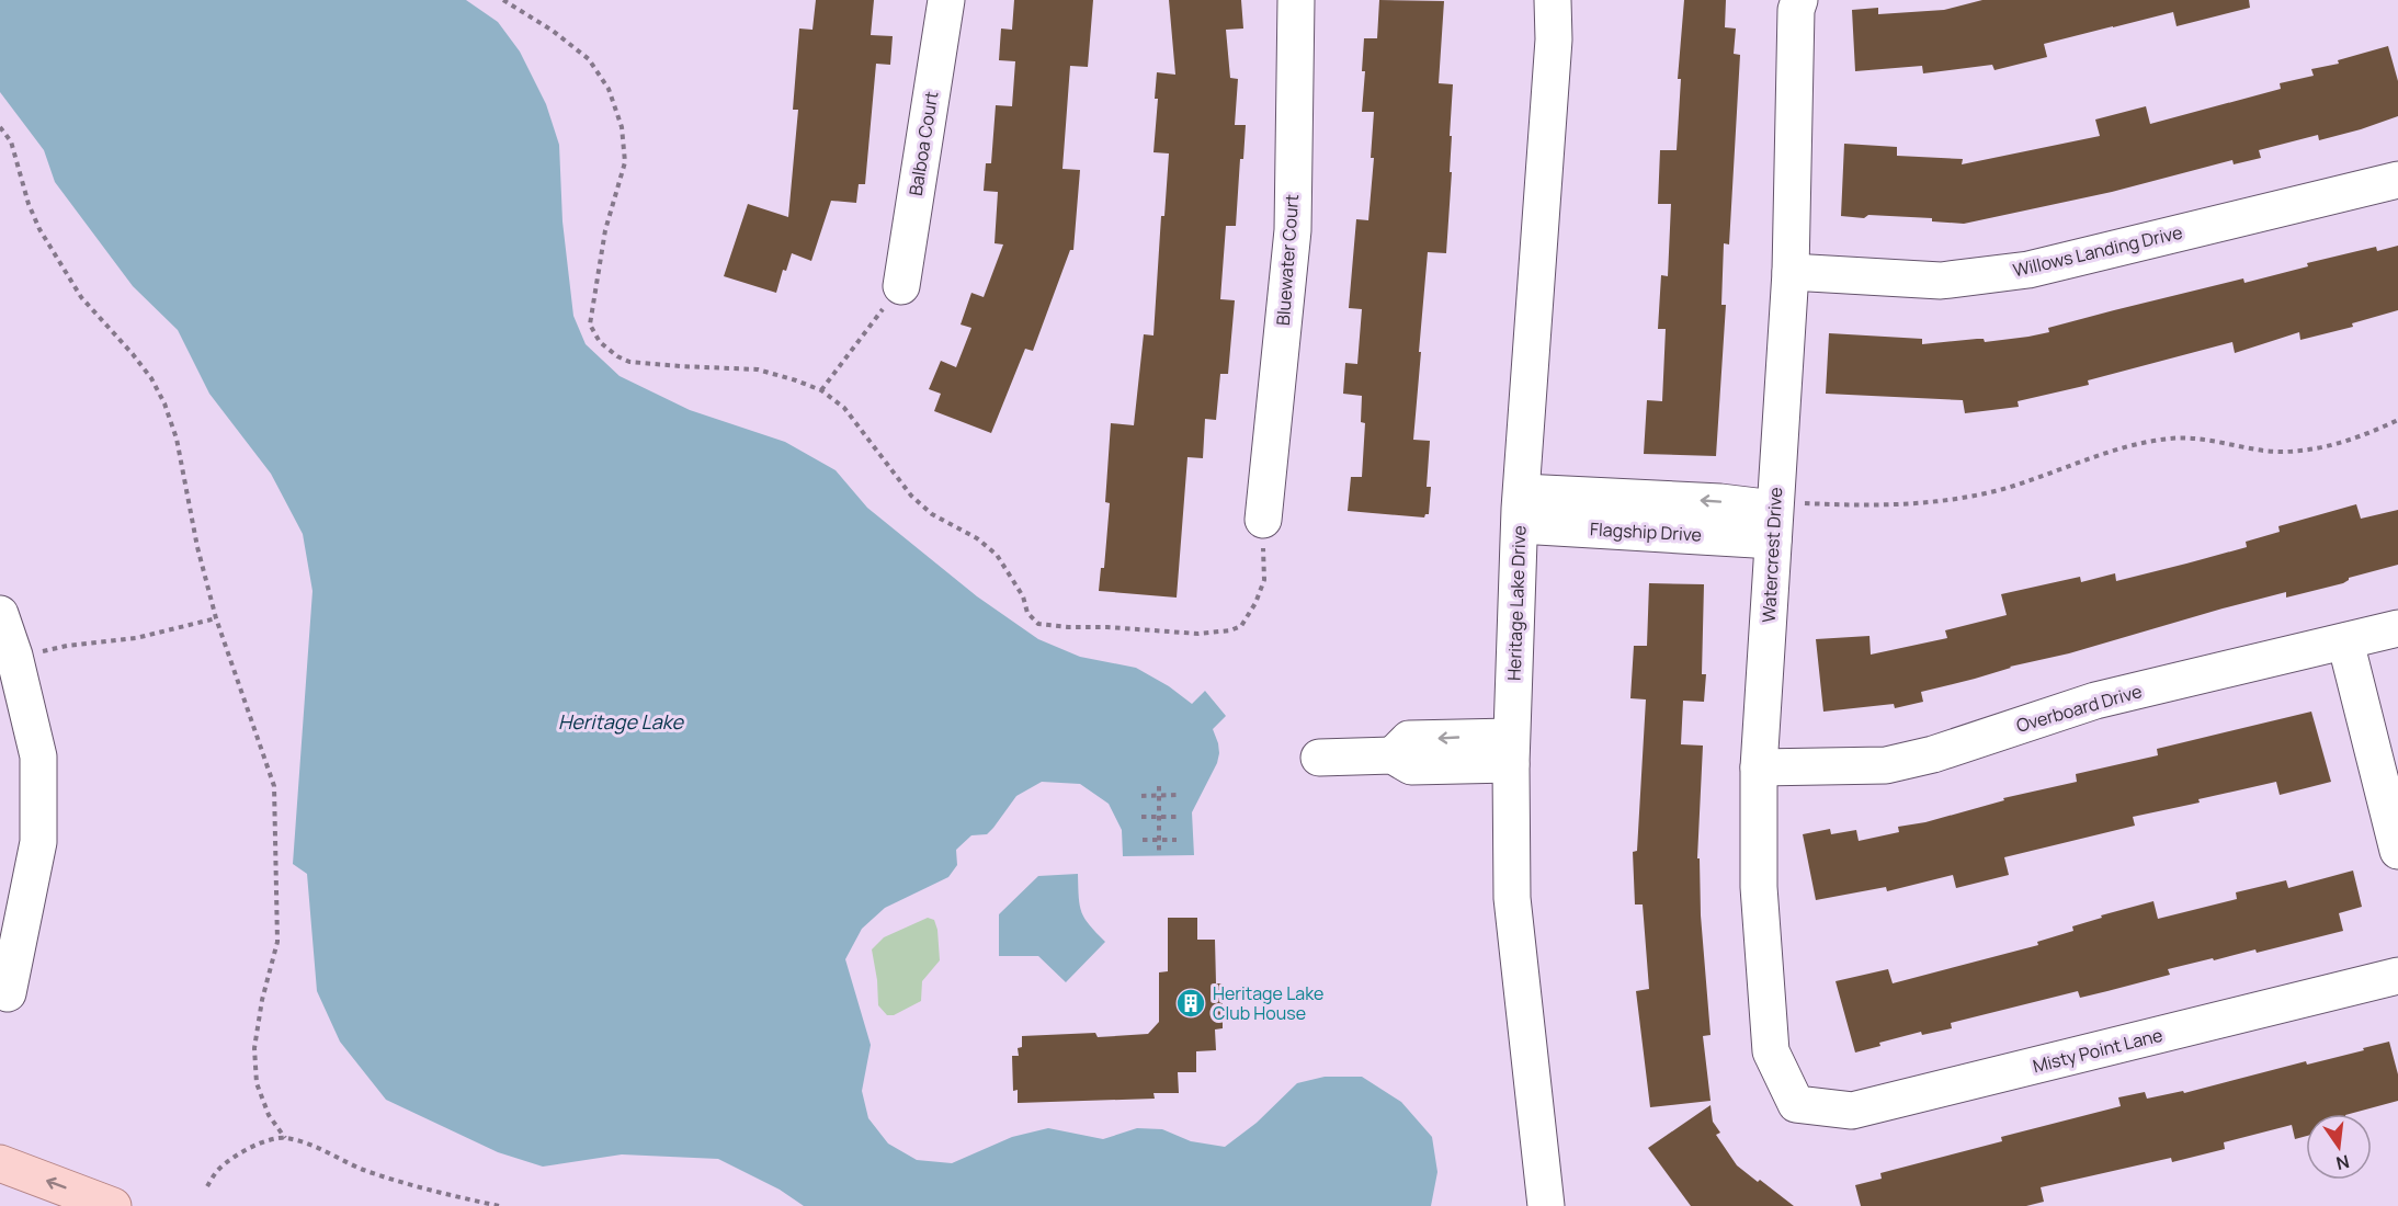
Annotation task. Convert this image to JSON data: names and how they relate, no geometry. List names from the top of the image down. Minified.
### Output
{"streets":{"street":["Balboa Court","Willows Landing Drive","Bluewater Court","Flagship Drive","Watercrest Drive","Heritage Lake Drive","Overboard Drive","Misty Point Lane"]},"crossings":[["Willows Landing Drive","Watercrest Drive"],["Flagship Drive","Watercrest Drive"],["Flagship Drive","Heritage Lake Drive"],["Watercrest Drive","Overboard Drive"],["Watercrest Drive","Misty Point Lane"]],"water":["Heritage Lake"],"places":{"building":["Heritage Lake Club House"]},"north":"bottom"}
